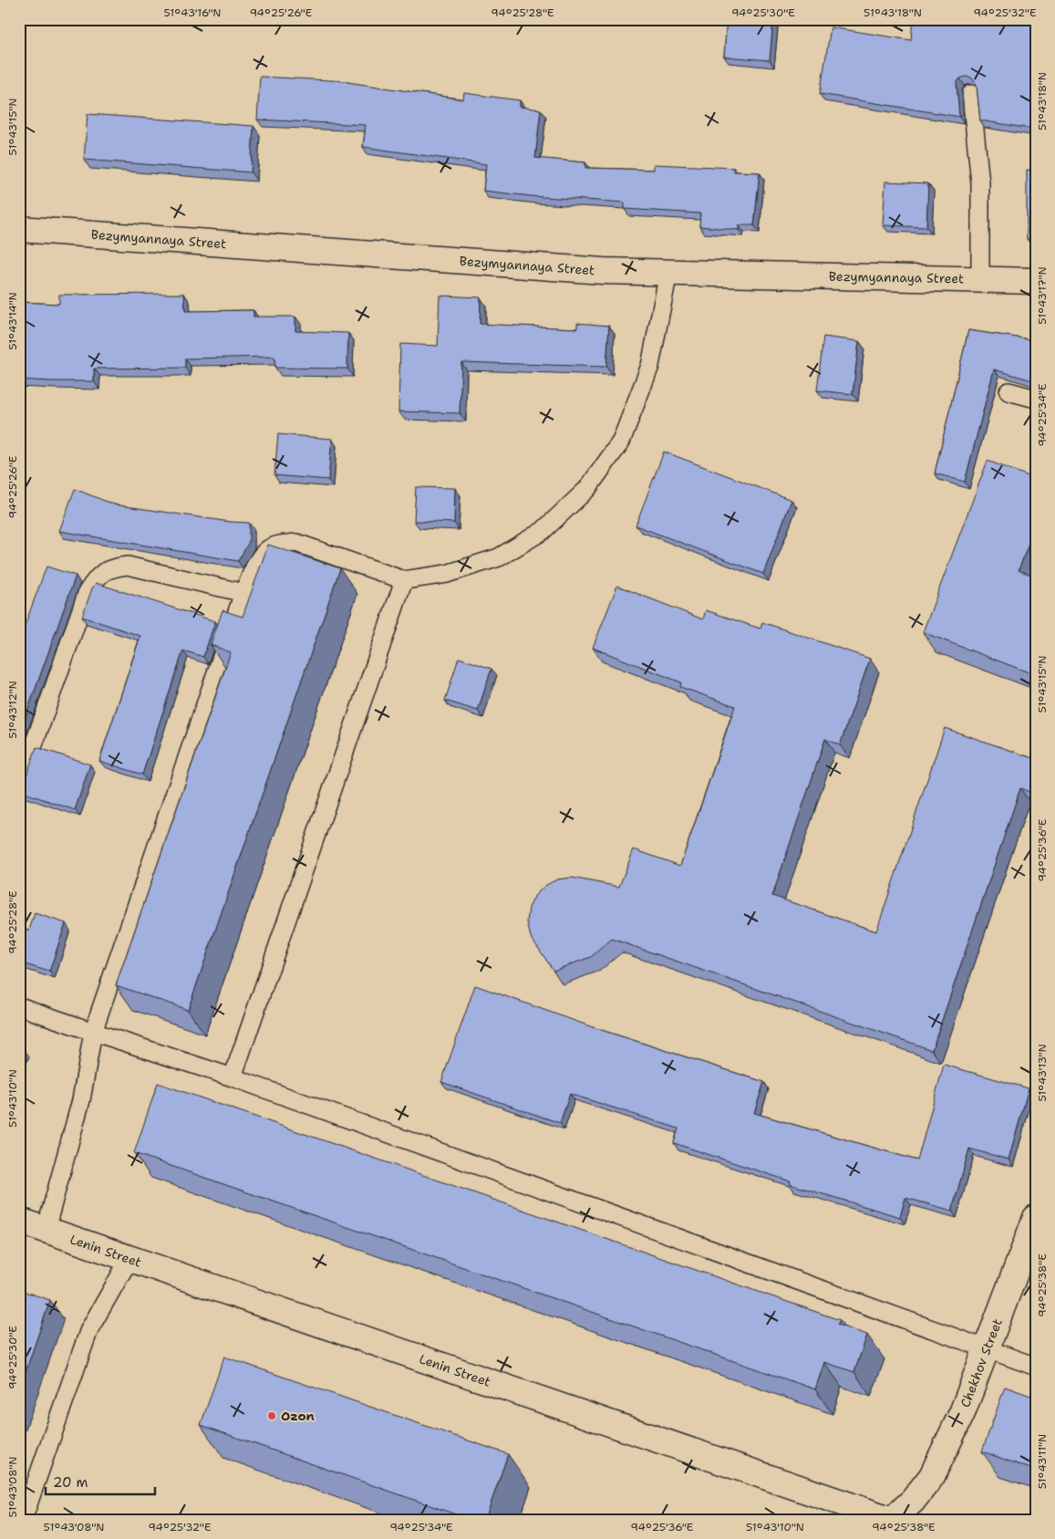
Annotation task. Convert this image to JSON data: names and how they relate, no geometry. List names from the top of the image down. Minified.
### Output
{"streets":{"street":["Bezymyannaya Street","Lenin Street","Chekhov Street"]},"crossings":[["Lenin Street","Chekhov Street"]],"places":["Ozon"],"scale_bar":"20 m","coordinates":["51°43'16\"N","94°25'26\"E","94°25'28\"E","94°25'30\"E","51°43'18\"N","94°25'32\"E","51°43'15\"N","51°43'17\"N","51°43'14\"N","94°25'34\"E","51°43'12\"N","94°25'36\"E","51°43'13\"N","51°43'10\"N","94°25'38\"E","51°43'11\"N","51°43'08\"N"]}
